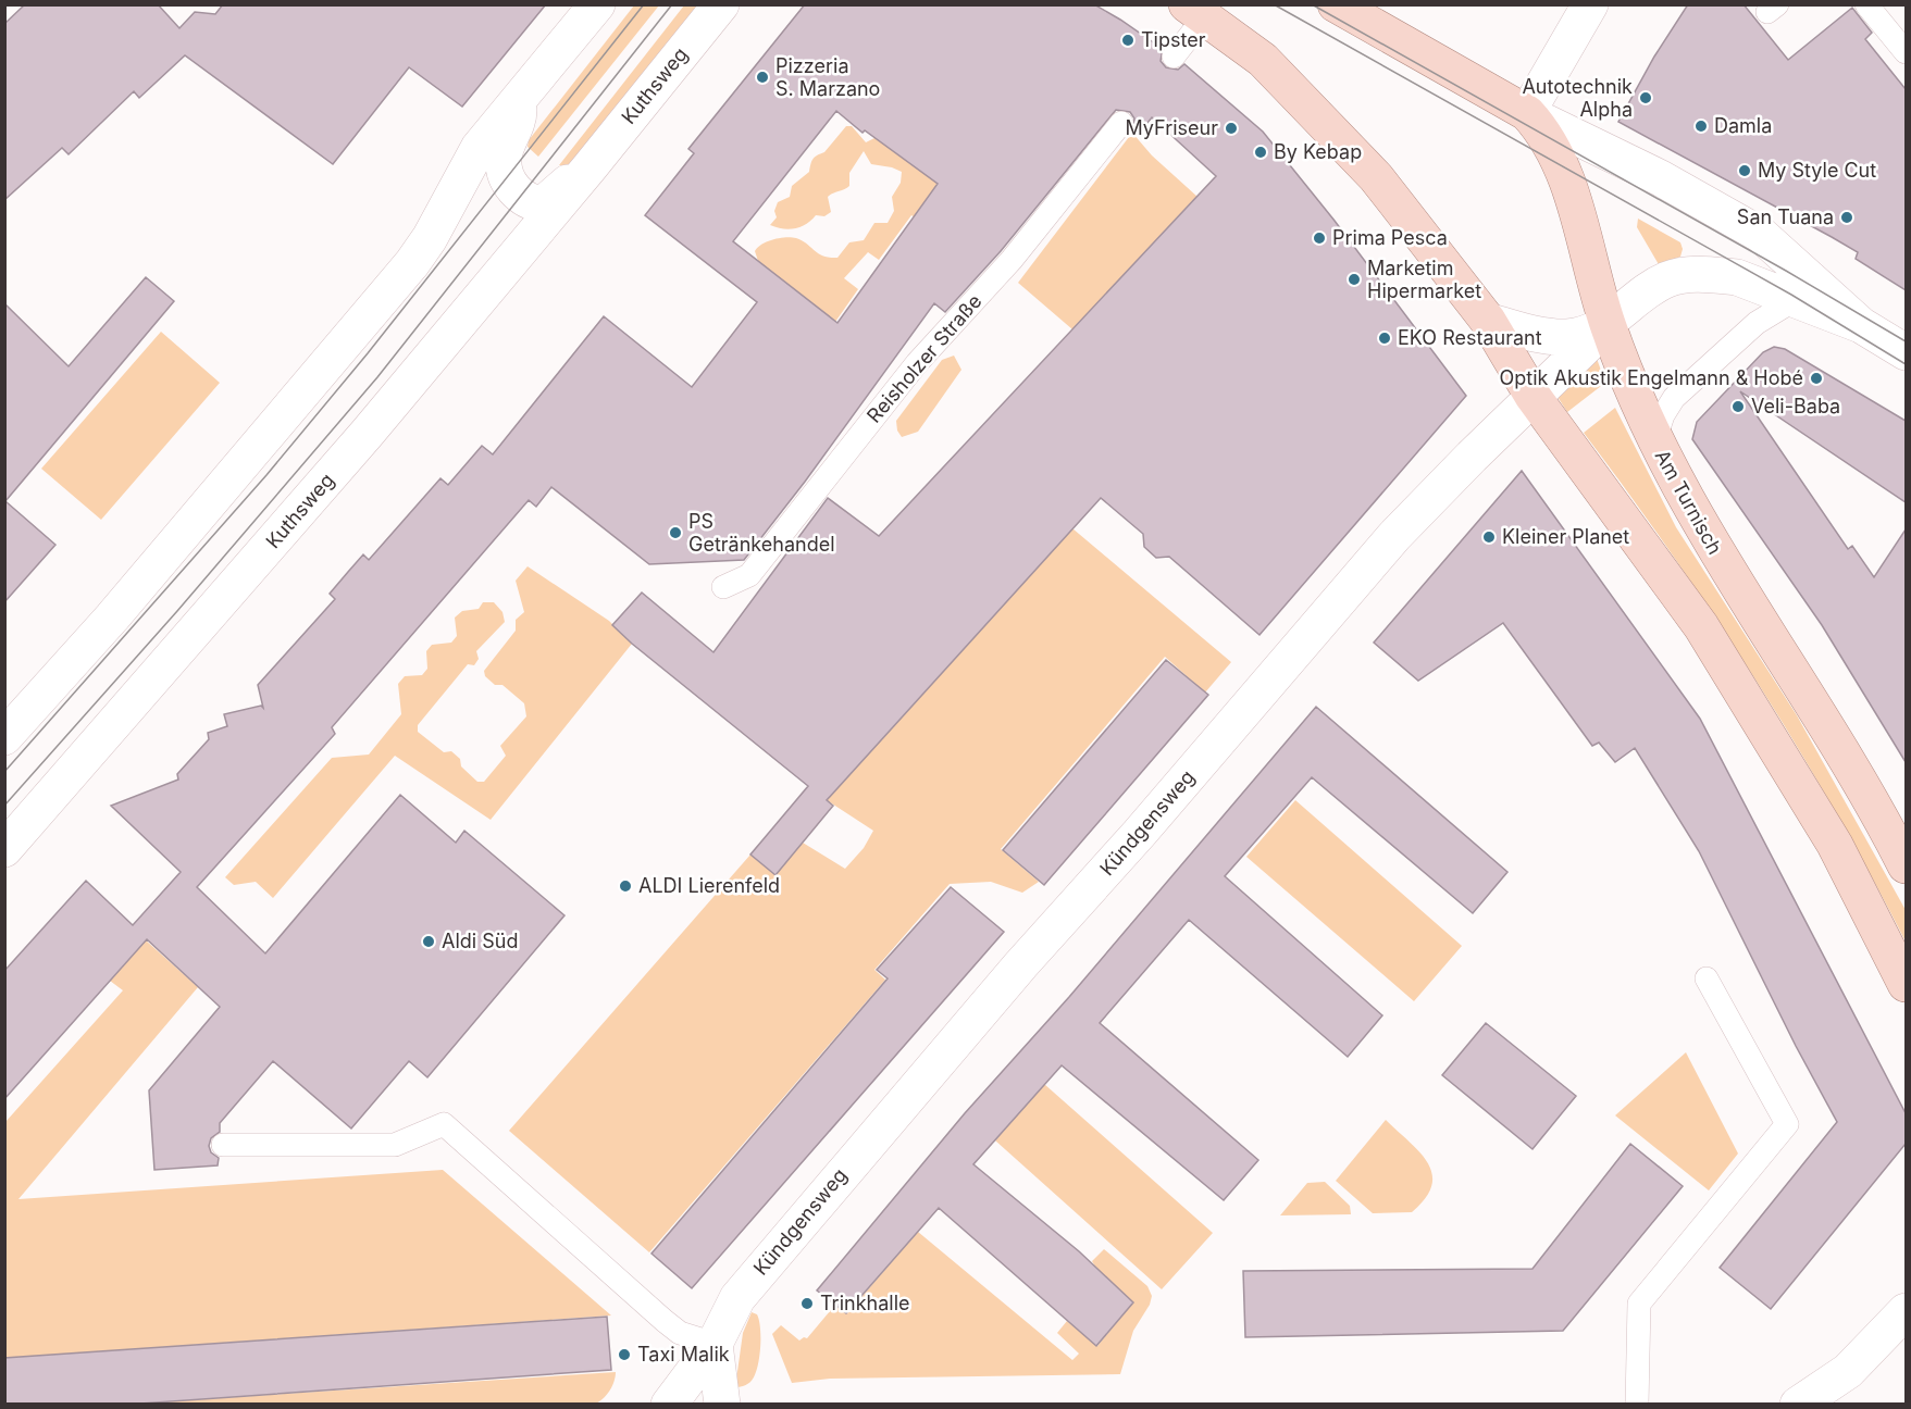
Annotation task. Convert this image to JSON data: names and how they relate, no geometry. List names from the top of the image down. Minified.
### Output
{"streets":{"main road":["Am Turnisch"],"street":["Kuthsweg","Kündgensweg"],"lane":["Reisholzer Straße"]},"crossings":[["Am Turnisch","Kündgensweg"]],"places":["Tipster","Pizzeria S. Marzano","Autotechnik Alpha","Damla","MyFriseur","By Kebap","My Style Cut","San Tuana","Prima Pesca","Marketim Hipermarket","EKO Restaurant","Optik Akustik Engelmann & Hobé","Veli-Baba","PS Getränkehandel","Kleiner Planet","ALDI Lierenfeld","Aldi Süd","Trinkhalle","Taxi Malik"]}
